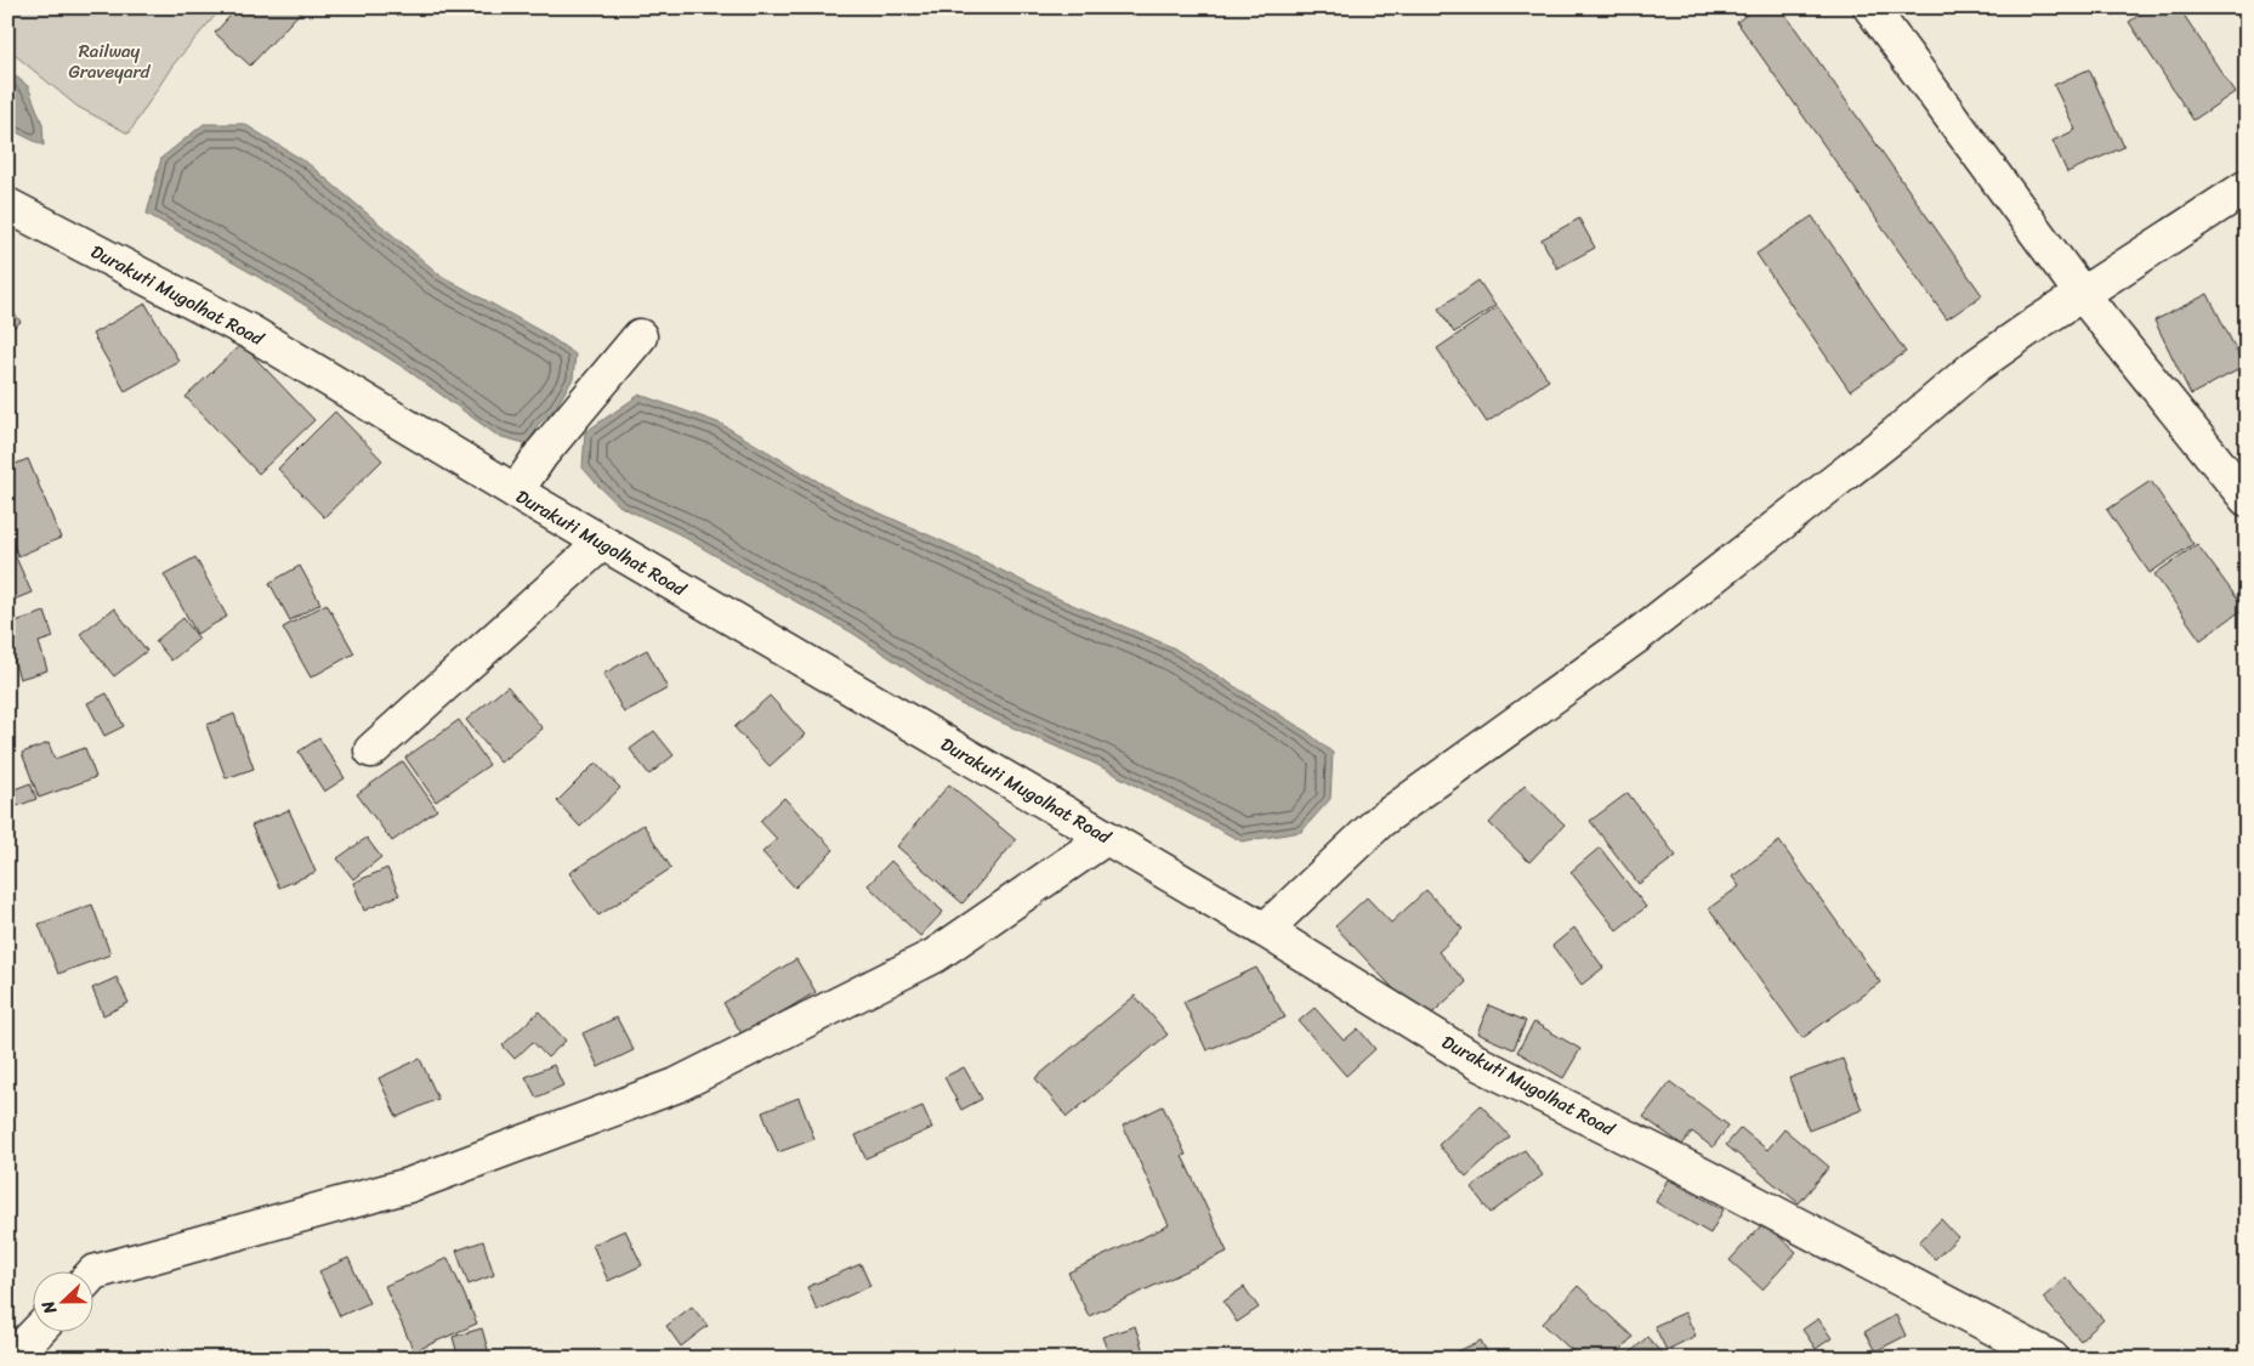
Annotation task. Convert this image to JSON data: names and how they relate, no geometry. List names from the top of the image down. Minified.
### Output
{"streets":{"street":["Durakuti Mugolhat Road"]},"parks":["Railway Graveyard"],"north":"left"}
